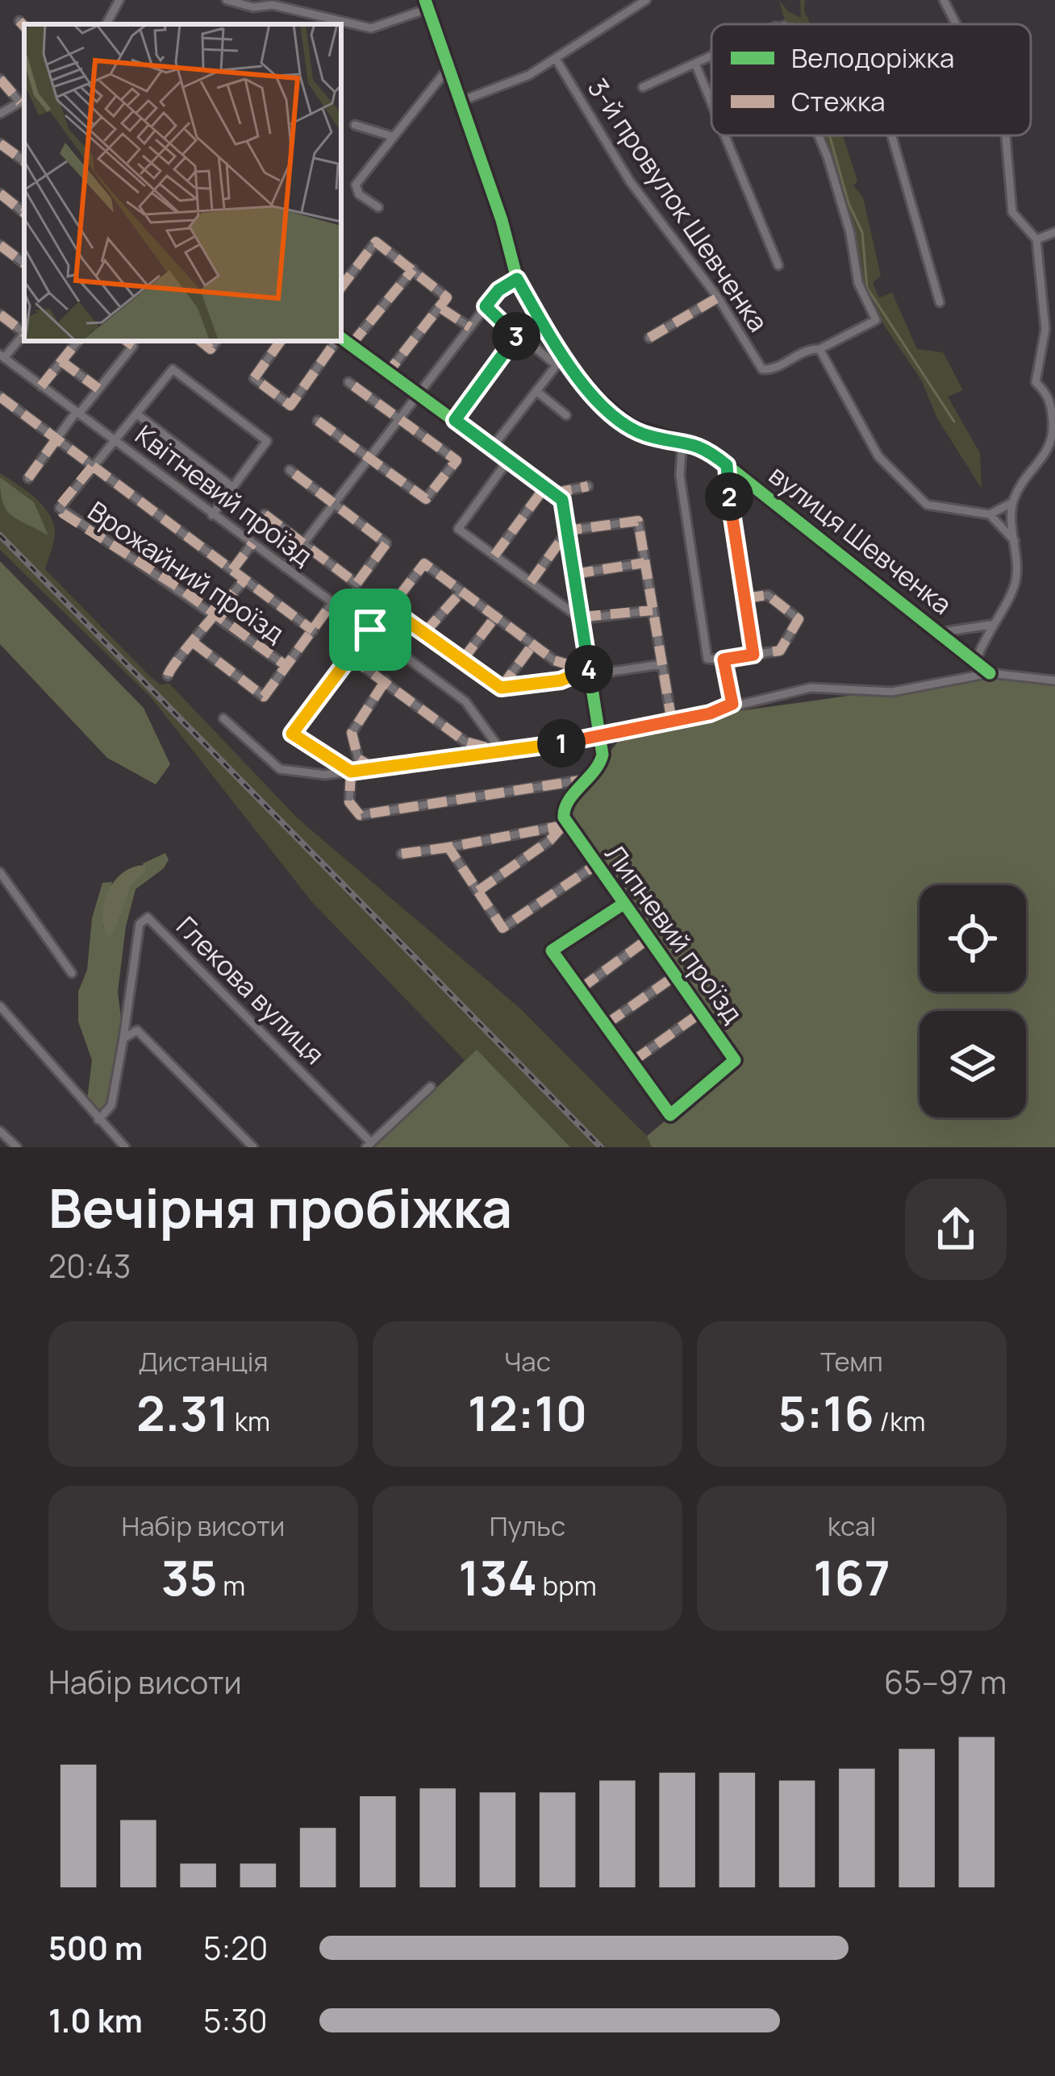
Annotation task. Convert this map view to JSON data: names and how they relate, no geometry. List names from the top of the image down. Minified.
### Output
{"streets":{"street":["3-й провулок Шевченка","Квітневий проїзд","вулиця Шевченка","Врожайний проїзд","Липневий проїзд","Глекова вулиця"]},"legend":["Велодоріжка","Стежка"],"page":{"pins":["3","2","4","1"],"heading":["Вечірня пробіжка","20:43"],"stats":[["Дистанція","2.31 km"],["Час","12:10"],["Темп","5:16 /km"],["Набір висоти","35 m"],["Пульс","134 bpm"],["kcal","167"]],"chart":["Набір висоти","65–97 m"],"list":[{"name":"500 m","note":"5:20"},{"name":"1.0 km","note":"5:30"}]}}
